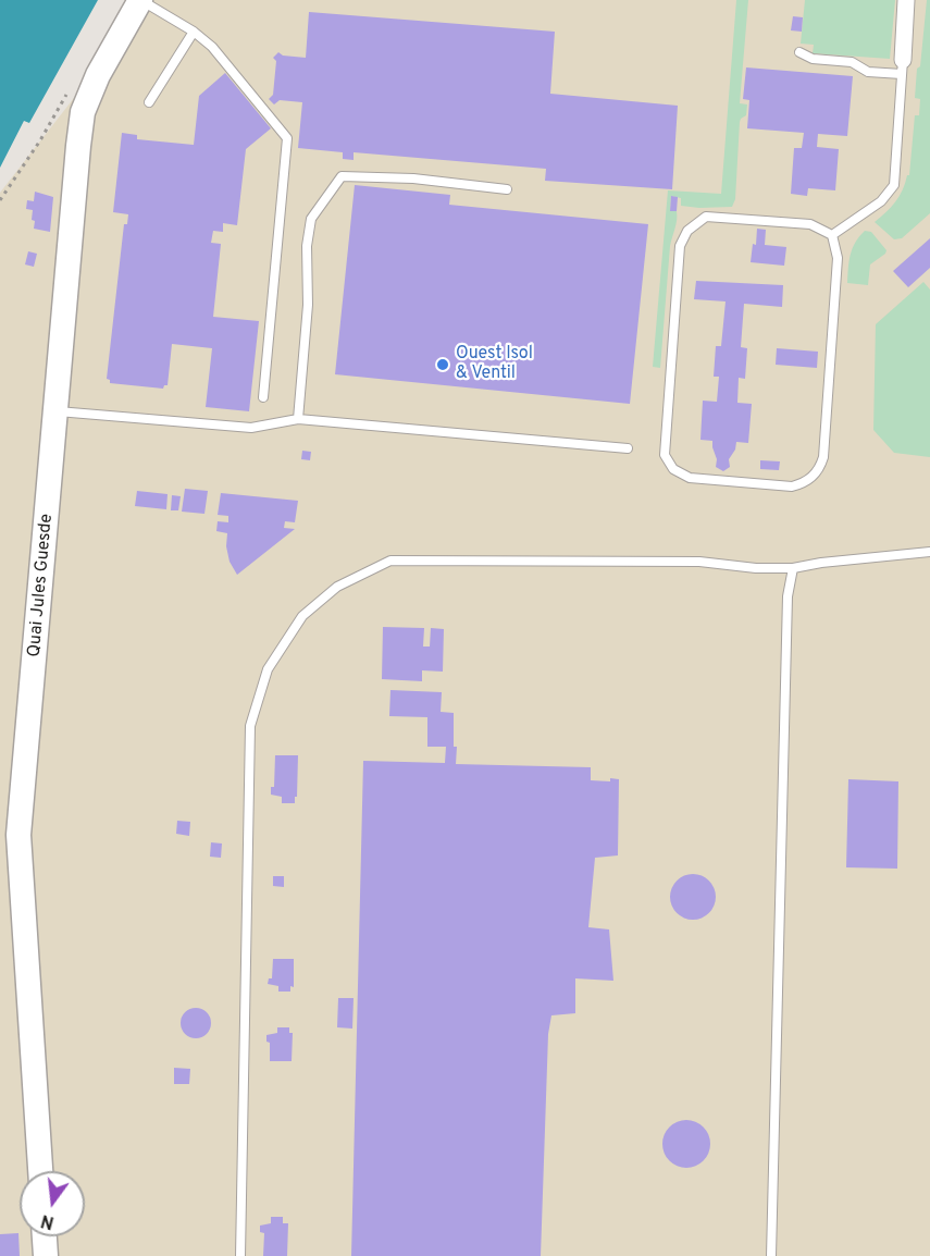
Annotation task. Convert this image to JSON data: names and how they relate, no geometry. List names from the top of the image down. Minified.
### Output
{"streets":{"main road":["Quai Jules Guesde"]},"places":["Ouest Isol & Ventil"],"north":"bottom"}
